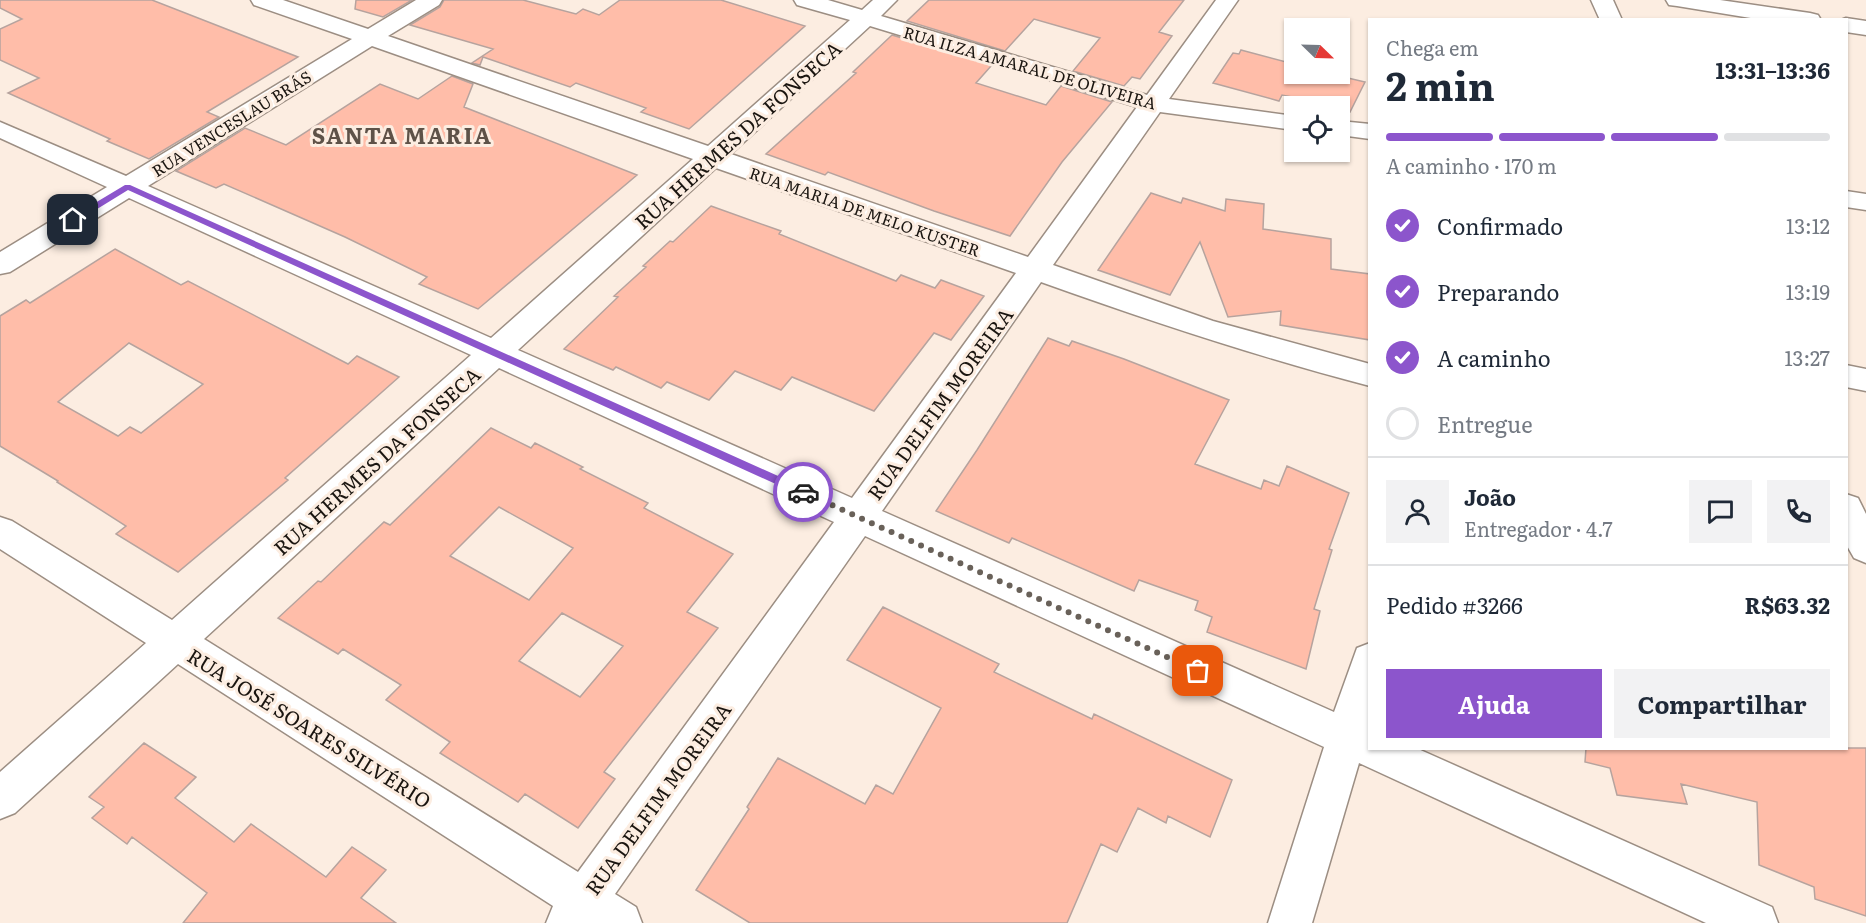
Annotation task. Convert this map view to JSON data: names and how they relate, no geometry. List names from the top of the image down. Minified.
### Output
{"streets":{"street":["RUA ILZA AMARAL DE OLIVEIRA","RUA VENCESLAU BRÁS","RUA HERMES DA FONSECA","RUA MARIA DE MELO KUSTER","RUA DELFIM MOREIRA","RUA JOSÉ SOARES SILVÉRIO"]},"crossings":[["RUA ILZA AMARAL DE OLIVEIRA","RUA HERMES DA FONSECA"],["RUA ILZA AMARAL DE OLIVEIRA","RUA DELFIM MOREIRA"],["RUA VENCESLAU BRÁS","RUA MARIA DE MELO KUSTER"],["RUA HERMES DA FONSECA","RUA MARIA DE MELO KUSTER"],["RUA HERMES DA FONSECA","RUA JOSÉ SOARES SILVÉRIO"],["RUA MARIA DE MELO KUSTER","RUA DELFIM MOREIRA"],["RUA DELFIM MOREIRA","RUA JOSÉ SOARES SILVÉRIO"]],"districts":["SANTA MARIA"],"north":"bottom right","page":{"heading":["2 min","Chega em","13:31–13:36"],"panel":["João","Entregador · 4.7","Pedido #3266","R$63.32"],"bar":"A caminho · 170 m","list":[["Confirmado","13:12"],["Preparando","13:19"],["A caminho","13:27"],"Entregue"],"buttons":["Ajuda","Compartilhar"]}}
